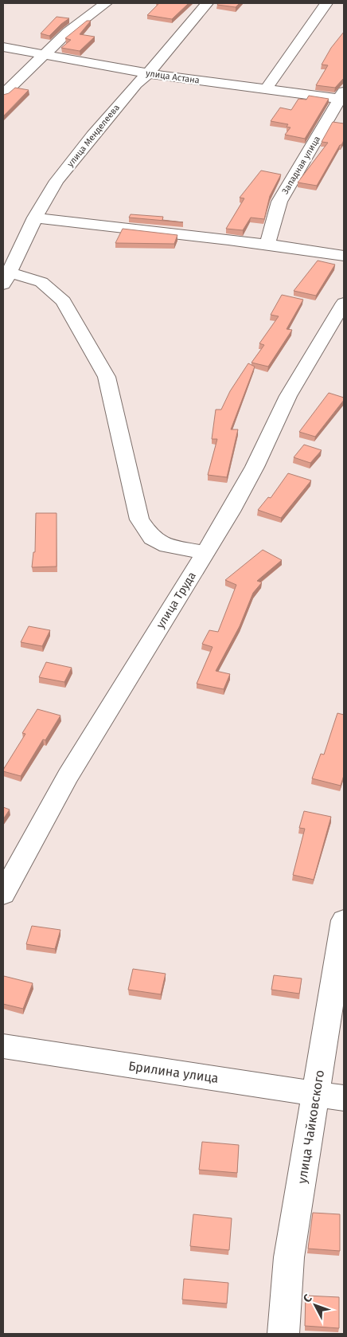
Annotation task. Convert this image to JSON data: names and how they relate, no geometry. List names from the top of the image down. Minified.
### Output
{"streets":{"street":["улица Астана","улица Менделеева","Западная улица","улица Труда","Брилина улица","улица Чайковского"]},"crossings":[["улица Астана","улица Менделеева"],["улица Астана","Западная улица"],["Брилина улица","улица Чайковского"]],"north":"top left"}
